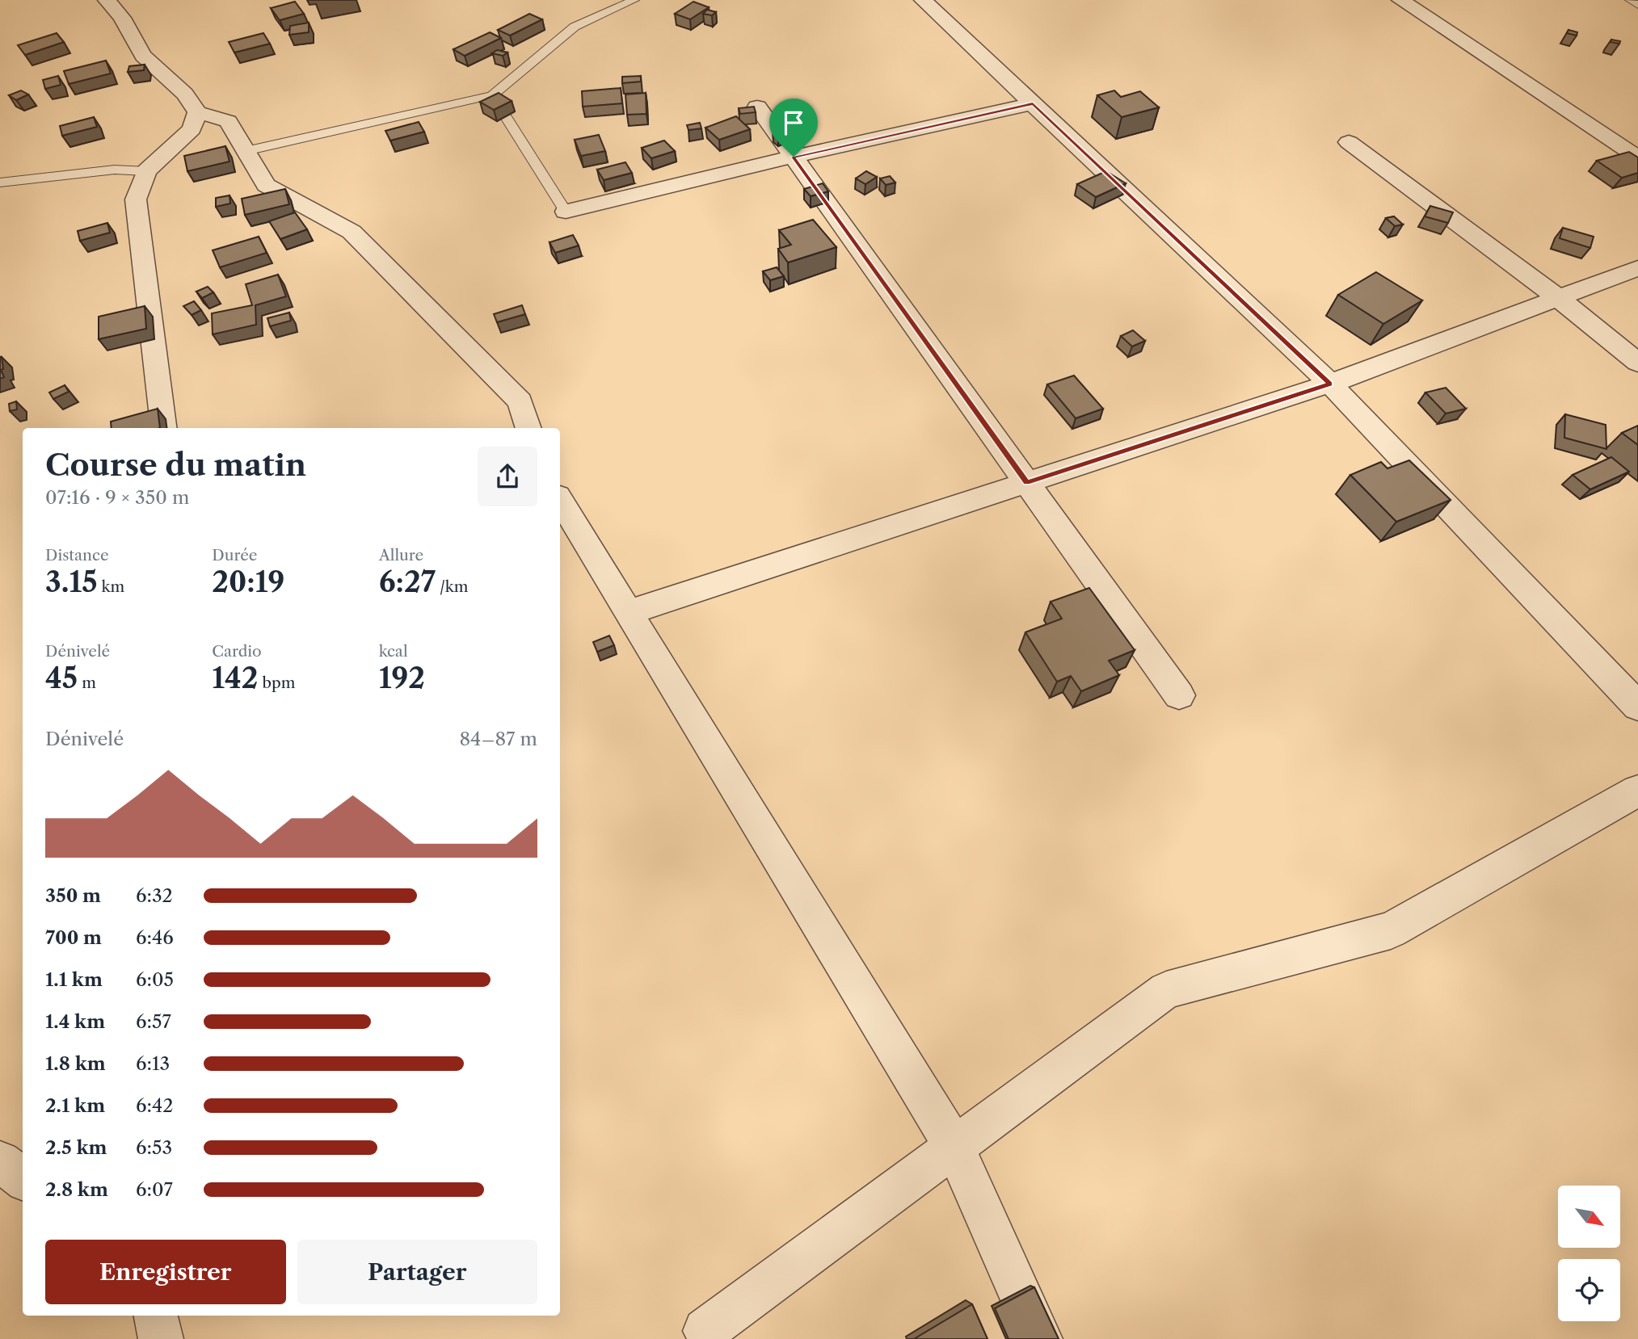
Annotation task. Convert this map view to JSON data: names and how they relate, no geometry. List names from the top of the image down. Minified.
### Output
{"north":"bottom right","page":{"heading":["Course du matin","07:16 · 9 × 350 m"],"stats":[["Distance","3.15 km"],["Durée","20:19"],["Allure","6:27 /km"],["Dénivelé","45 m"],["Cardio","142 bpm"],["kcal","192"]],"chart":["Dénivelé","84–87 m"],"list":[{"name":"350 m","note":"6:32"},{"name":"700 m","note":"6:46"},{"name":"1.1 km","note":"6:05"},{"name":"1.4 km","note":"6:57"},{"name":"1.8 km","note":"6:13"},{"name":"2.1 km","note":"6:42"},{"name":"2.5 km","note":"6:53"},{"name":"2.8 km","note":"6:07"}],"buttons":["Enregistrer","Partager"]}}
